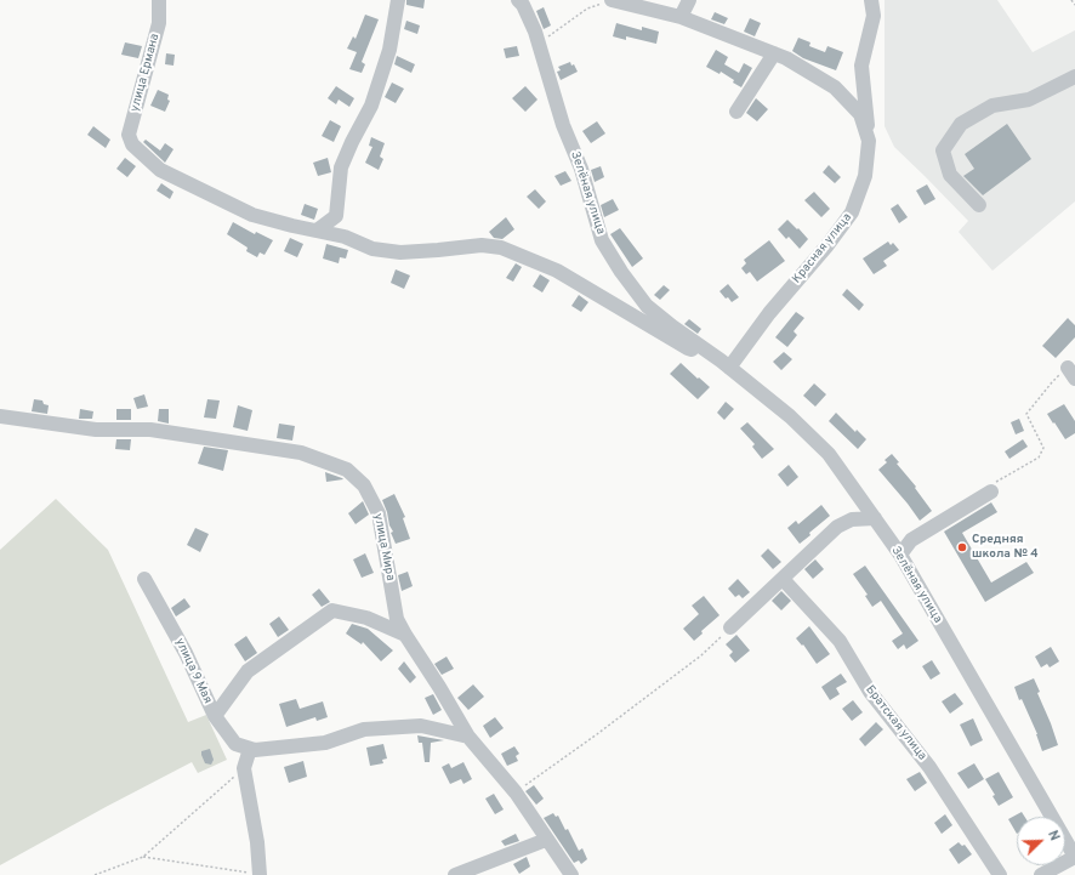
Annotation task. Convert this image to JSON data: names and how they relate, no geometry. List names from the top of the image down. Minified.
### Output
{"streets":{"street":["улица Ермана","Зелёная улица","Красная улица","улица Мира","улица 9 Мая","Братская улица"]},"crossings":[["Зелёная улица","Красная улица"]],"places":["Средняя школа № 4"],"north":"top right"}
